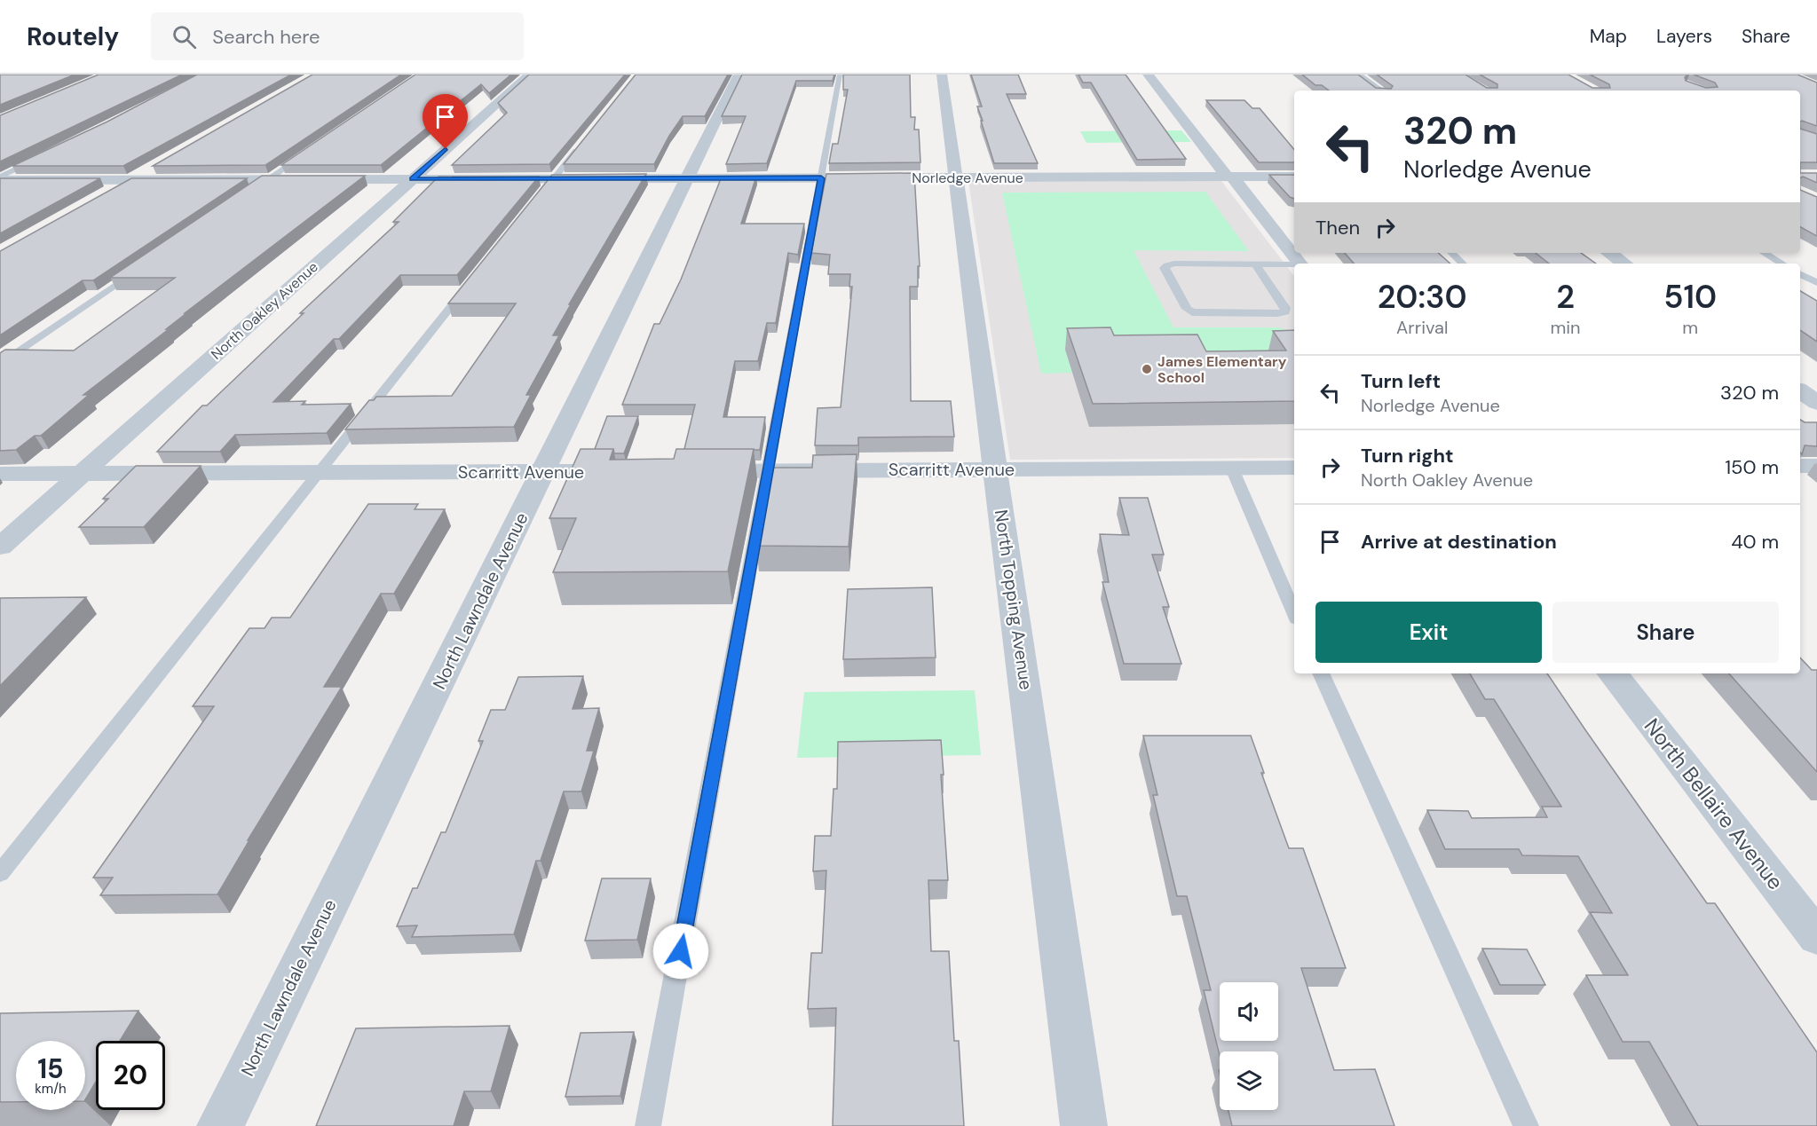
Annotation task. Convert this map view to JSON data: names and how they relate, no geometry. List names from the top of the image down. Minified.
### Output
{"streets":{"street":["Norledge Avenue","North Oakley Avenue","Scarritt Avenue","North Topping Avenue","North Lawndale Avenue","North Bellaire Avenue"]},"crossings":[["Norledge Avenue","North Oakley Avenue"],["Norledge Avenue","North Topping Avenue"],["Norledge Avenue","North Lawndale Avenue"],["North Oakley Avenue","Scarritt Avenue"],["Scarritt Avenue","North Topping Avenue"],["Scarritt Avenue","North Lawndale Avenue"]],"places":["James Elementary School"],"page":{"header":"Routely","search":"Search here","nav":["Map","Layers","Share"],"turn":["320 m","Norledge Avenue"],"then":"Then","eta":["20:30","Arrival","2","min","510","m"],"list":[{"name":"Turn left","note":"Norledge Avenue","value":"320 m"},{"name":"Turn right","note":"North Oakley Avenue","value":"150 m"},{"name":"Arrive at destination","value":"40 m"}],"buttons":["Exit","Share"],"speed":"15 km/h","limit":"20"}}
